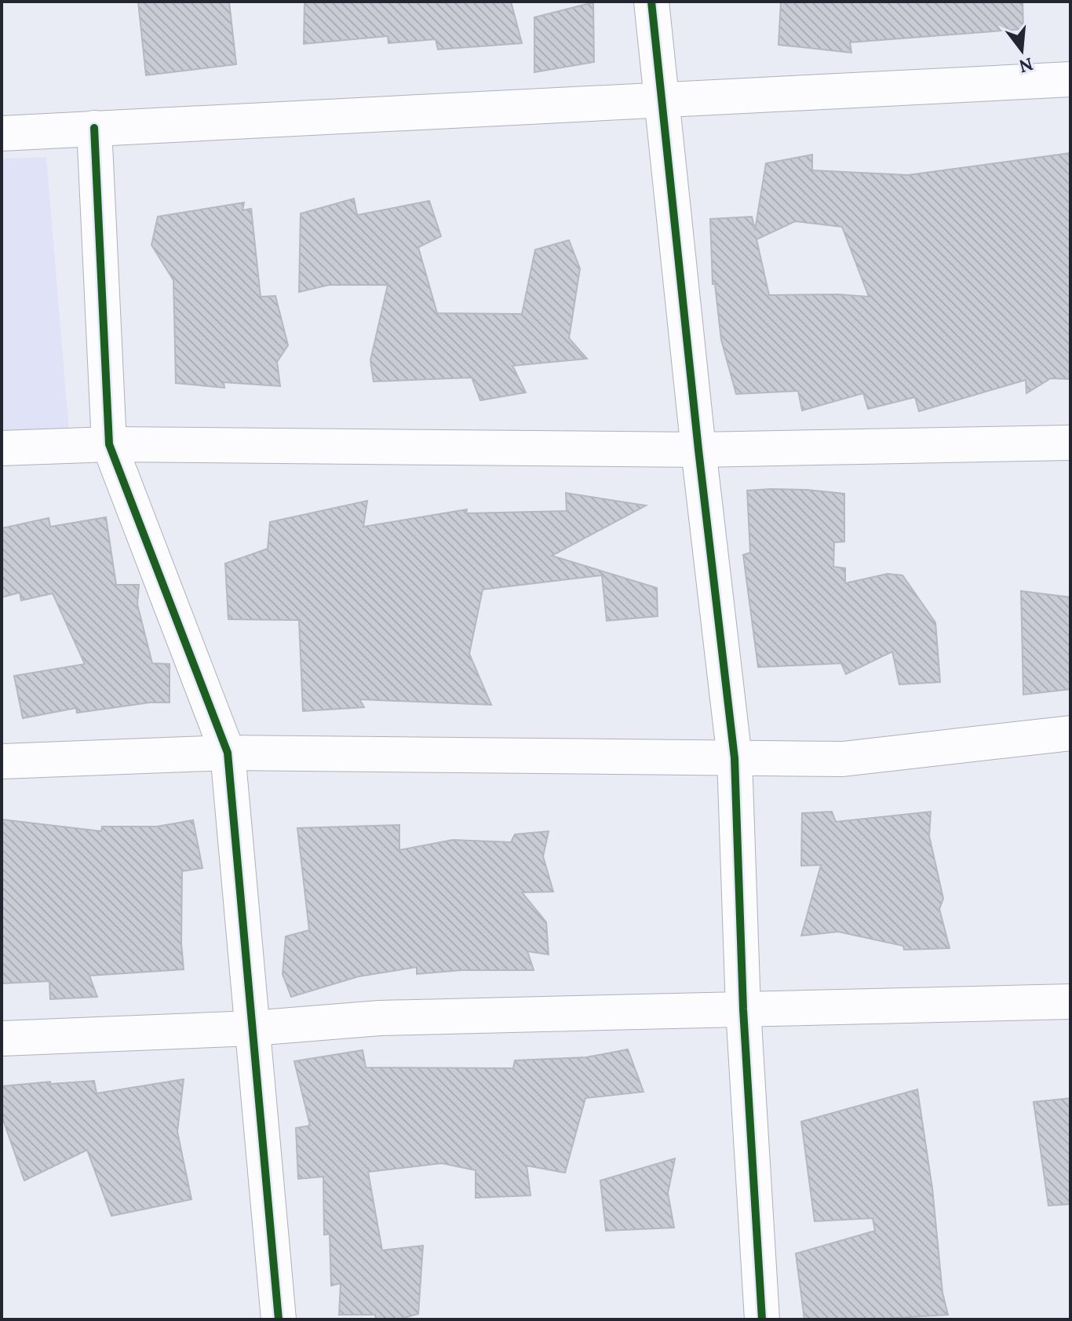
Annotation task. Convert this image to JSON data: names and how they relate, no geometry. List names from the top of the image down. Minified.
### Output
{"north":"bottom"}
